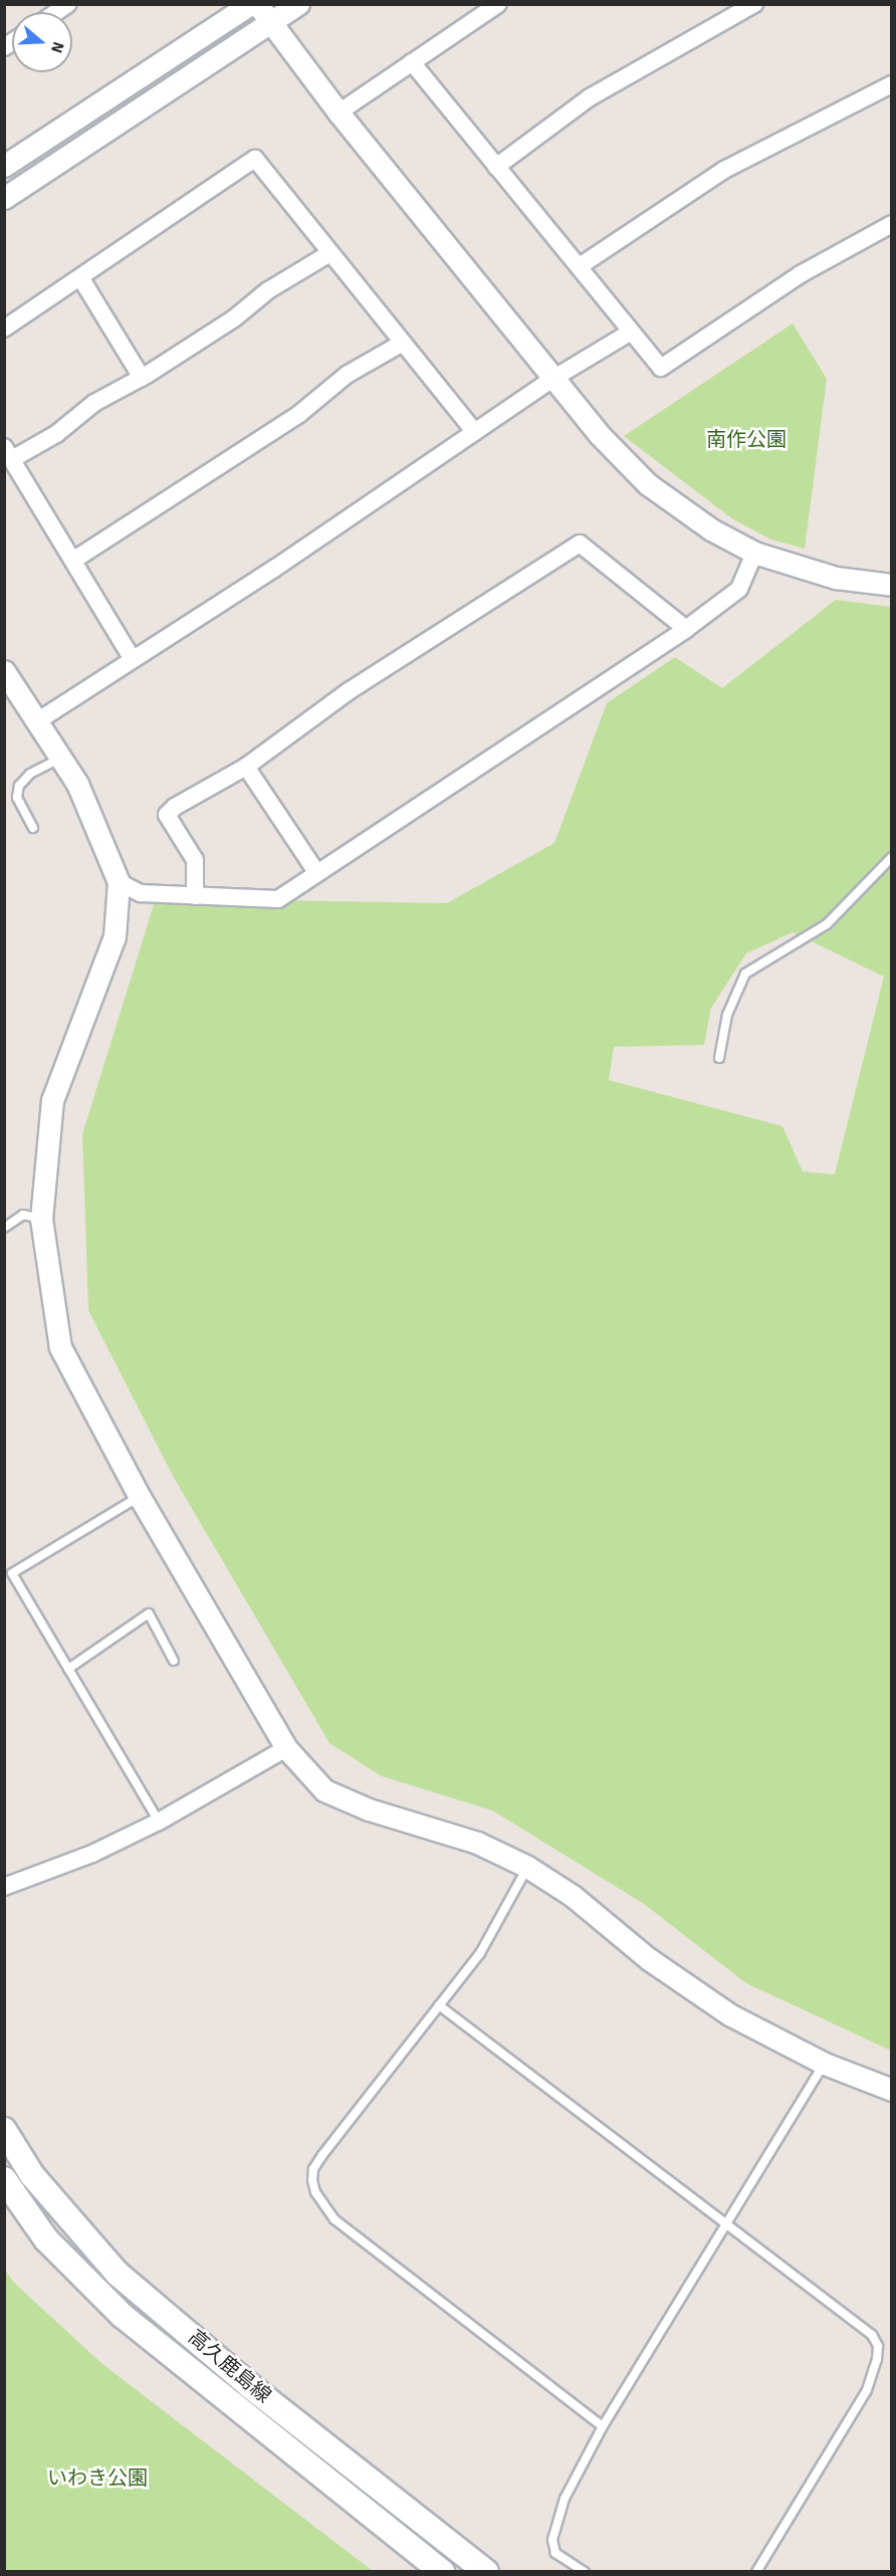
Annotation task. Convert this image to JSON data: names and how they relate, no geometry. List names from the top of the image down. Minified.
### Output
{"streets":{"main road":["高久鹿島線"]},"parks":["南作公園","いわき公園"],"north":"right"}
